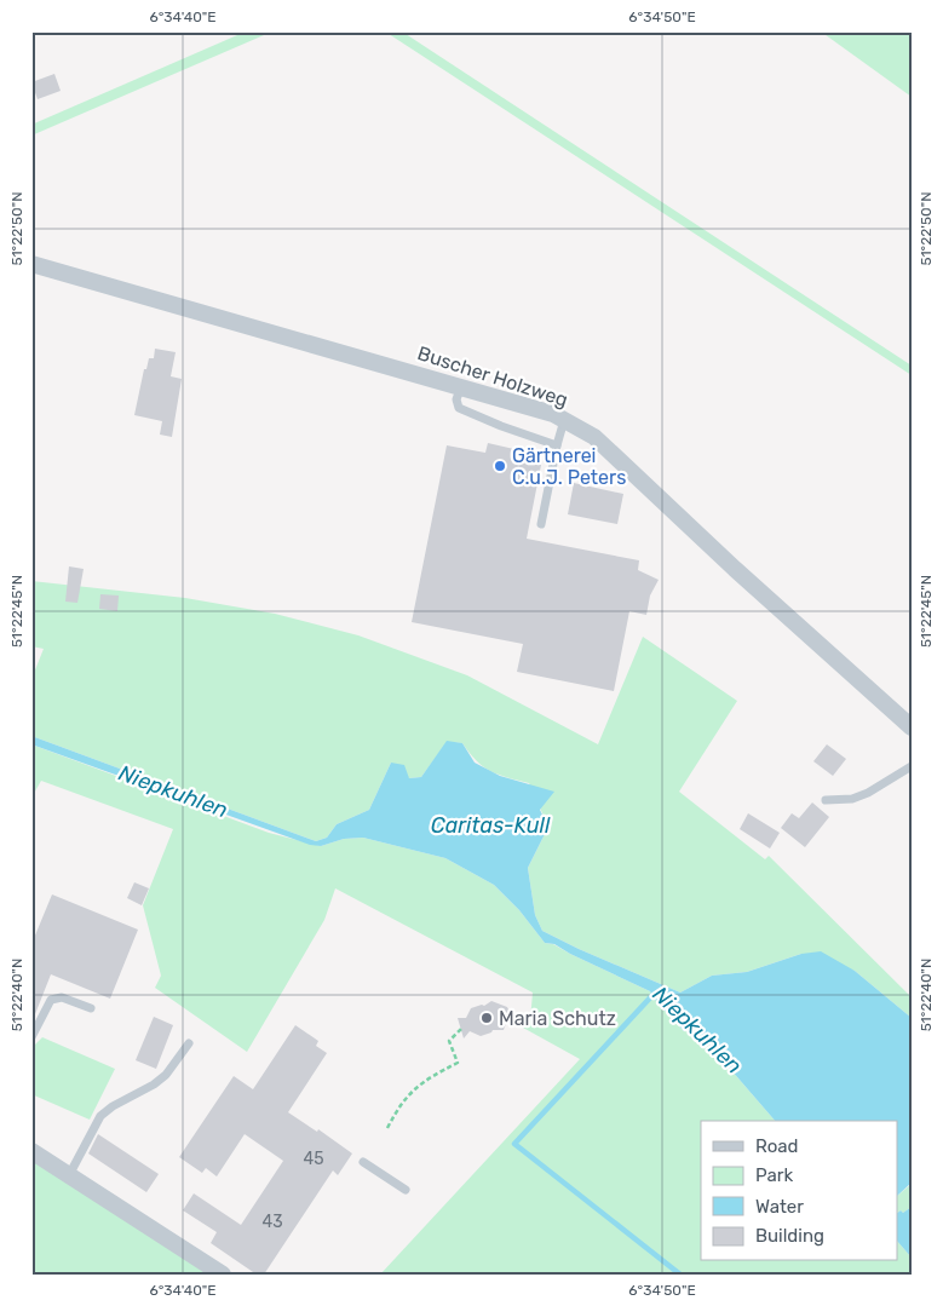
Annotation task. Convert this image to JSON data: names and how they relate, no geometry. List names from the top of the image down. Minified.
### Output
{"streets":{"street":["Buscher Holzweg"]},"water":["Niepkuhlen","Caritas-Kull"],"places":["Gärtnerei C.u.J. Peters","Maria Schutz"],"house_numbers":["45","43"],"legend":["Road","Park","Water","Building"],"coordinates":["6°34'40\"E","6°34'50\"E","51°22'50\"N","51°22'45\"N","51°22'40\"N"]}
